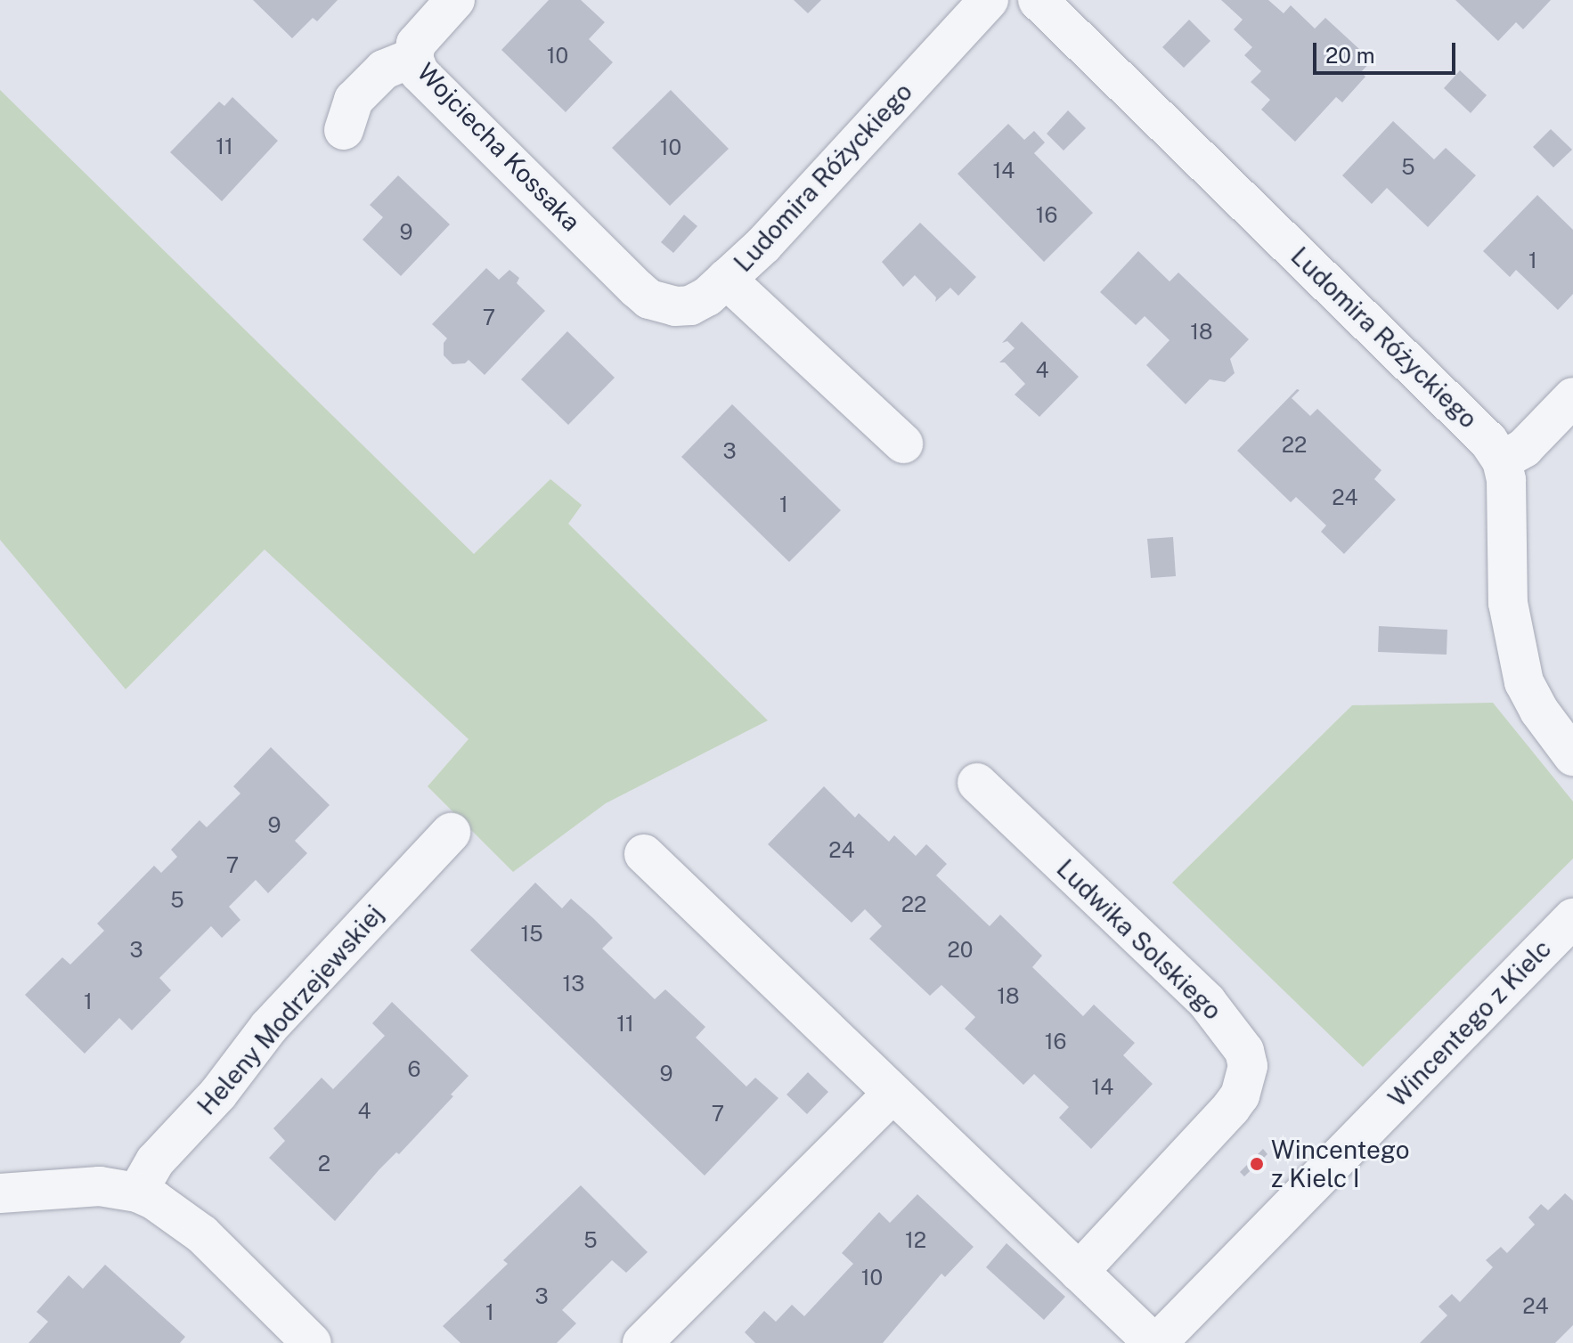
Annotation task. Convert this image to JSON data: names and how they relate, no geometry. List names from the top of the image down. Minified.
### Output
{"streets":{"street":["Wojciecha Kossaka","Ludomira Różyckiego","Ludwika Solskiego","Heleny Modrzejewskiej","Wincentego z Kielc"]},"crossings":[["Wojciecha Kossaka","Ludomira Różyckiego"]],"places":["Wincentego z Kielc I"],"house_numbers":["10","11","10","5","14","16","9","1","7","18","4","22","3","24","1","9","24","7","5","22","15","3","20","13","18","1","11","16","6","9","14","4","7","2","5","12","10","3","24","1"],"scale_bar":"20 m"}
